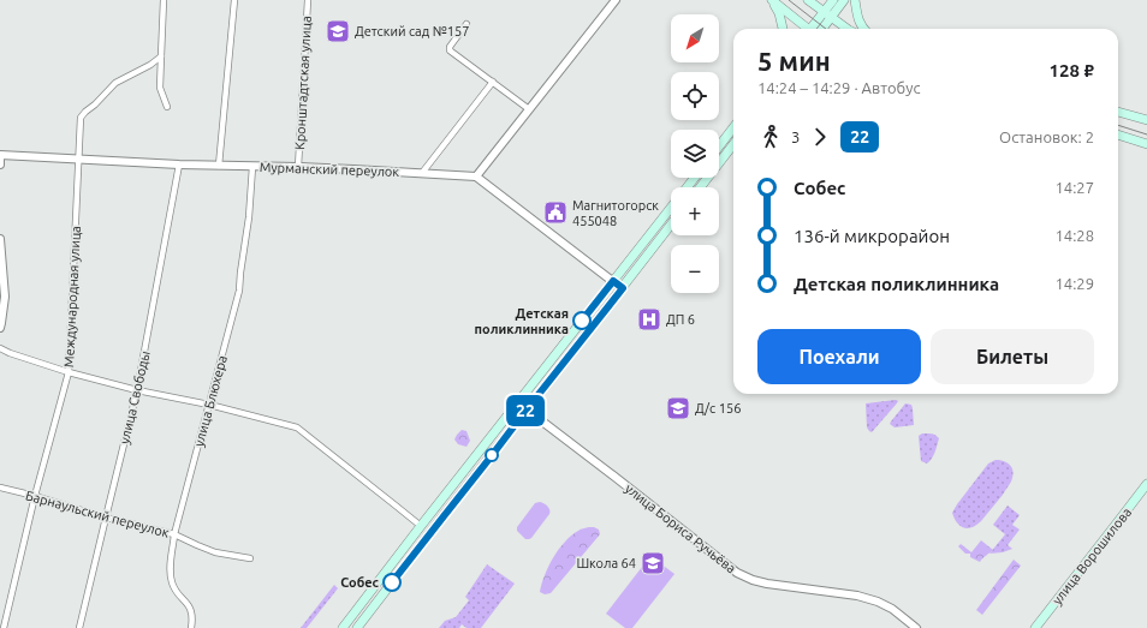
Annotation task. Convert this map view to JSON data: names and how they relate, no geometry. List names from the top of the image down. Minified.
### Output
{"streets":{"main road":["улица Бориса Ручьёва","улица Ворошилова"],"street":["Кронштадтская улица","Мурманский переулок","Международная улица","улица Свободы","улица Блюхера","Барнаульский переулок"]},"crossings":[["Кронштадтская улица","Мурманский переулок"],["Мурманский переулок","Международная улица"],["Мурманский переулок","улица Свободы"],["Мурманский переулок","улица Блюхера"],["Международная улица","Барнаульский переулок"],["улица Свободы","Барнаульский переулок"],["улица Блюхера","Барнаульский переулок"]],"places":{"school or university":["Детский сад №157","Д/с 156","Школа 64"],"public building":["Магнитогорск 455048"],"hospital":["ДП 6"],"other":["Детская поликлинника","Собес"]},"lines":["bus line 22"],"north":"bottom left","page":{"on_map":"22","map_buttons":["+","−"],"heading":["5 мин","14:24 – 14:29 · Автобус","128 ₽"],"legs":["3","22","Остановок: 2"],"list":[{"name":"Собес","value":"14:27"},{"name":"136-й микрорайон","value":"14:28"},{"name":"Детская поликлинника","value":"14:29"}],"buttons":["Поехали","Билеты"]}}
